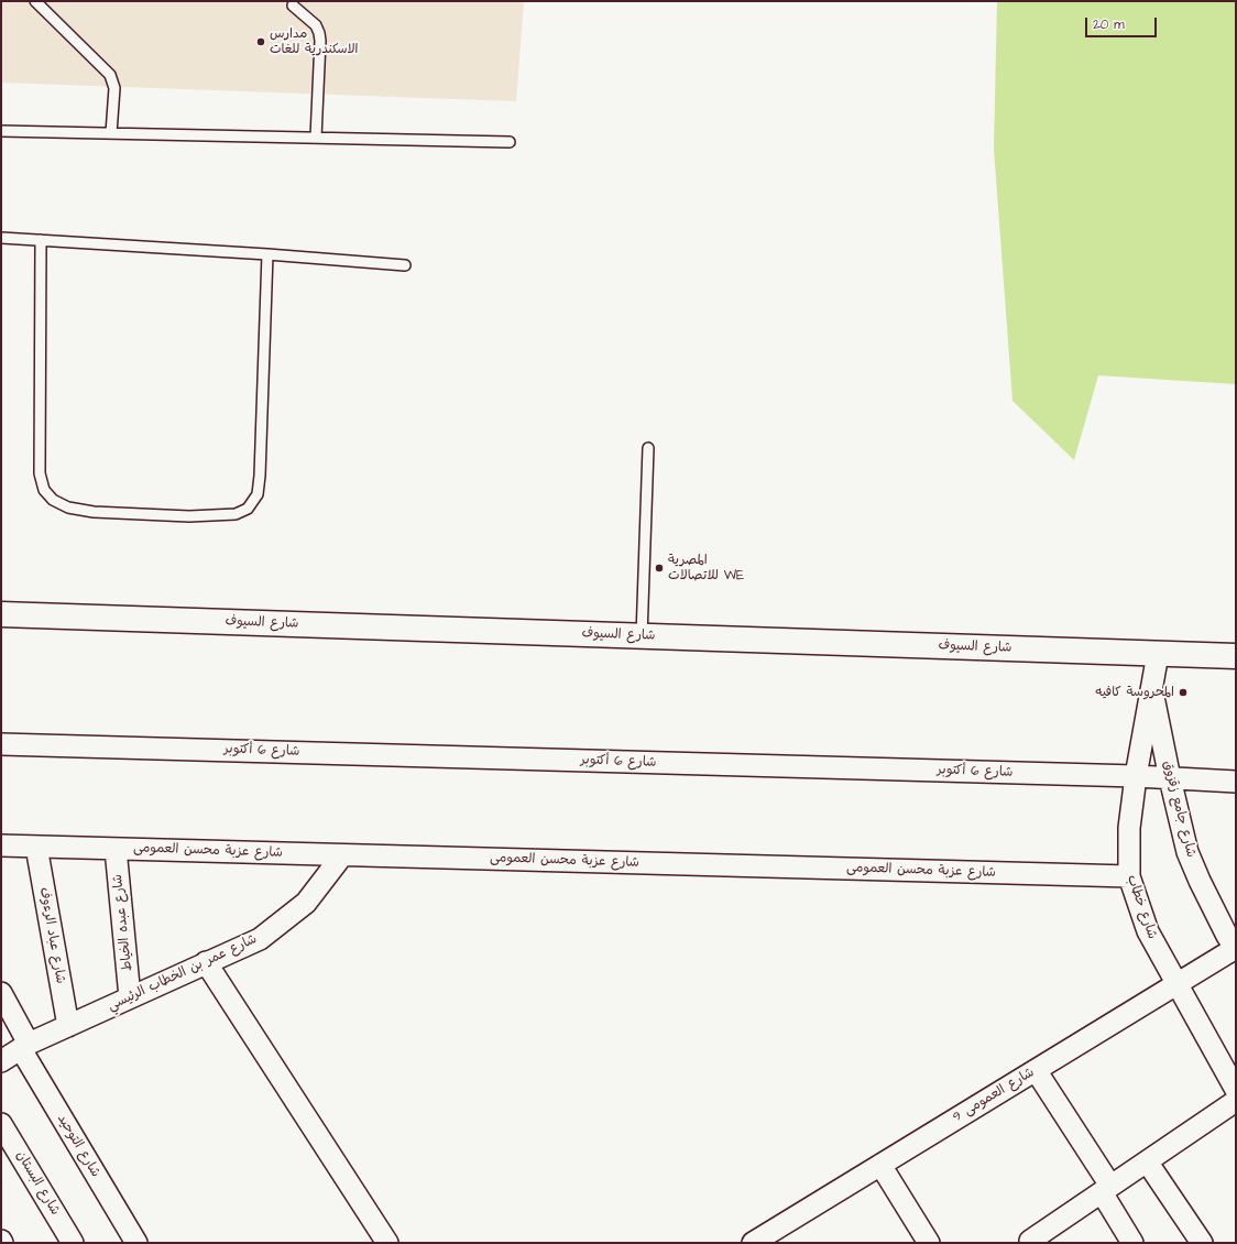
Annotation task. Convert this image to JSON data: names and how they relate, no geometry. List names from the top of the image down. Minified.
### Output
{"streets":{"main road":["شارع السيوف"],"street":["شارع 6 أكتوبر","شارع جامع زقزوق","شارع عزبة محسن العمومى","شارع خطاب","شارع عبده الخياط","شارع عباد الرءوف","شارع عمر بن الخطاب الرئيسي","شارع العمومى 9","شارع التوحيد","شارع البستان"]},"crossings":[["شارع السيوف","شارع خطاب"],["شارع 6 أكتوبر","شارع جامع زقزوق"],["شارع 6 أكتوبر","شارع خطاب"],["شارع جامع زقزوق","شارع خطاب"],["شارع جامع زقزوق","شارع العمومى 9"],["شارع عزبة محسن العمومى","شارع خطاب"],["شارع عزبة محسن العمومى","شارع عبده الخياط"],["شارع عزبة محسن العمومى","شارع عباد الرءوف"],["شارع عزبة محسن العمومى","شارع عمر بن الخطاب الرئيسي"],["شارع خطاب","شارع العمومى 9"],["شارع عبده الخياط","شارع عمر بن الخطاب الرئيسي"],["شارع عباد الرءوف","شارع عمر بن الخطاب الرئيسي"],["شارع عمر بن الخطاب الرئيسي","شارع التوحيد"]],"places":["مدارس الاسكندرية للغات","المصرية للاتصالات WE","المحروسة كافيه"],"scale_bar":"20 m"}
